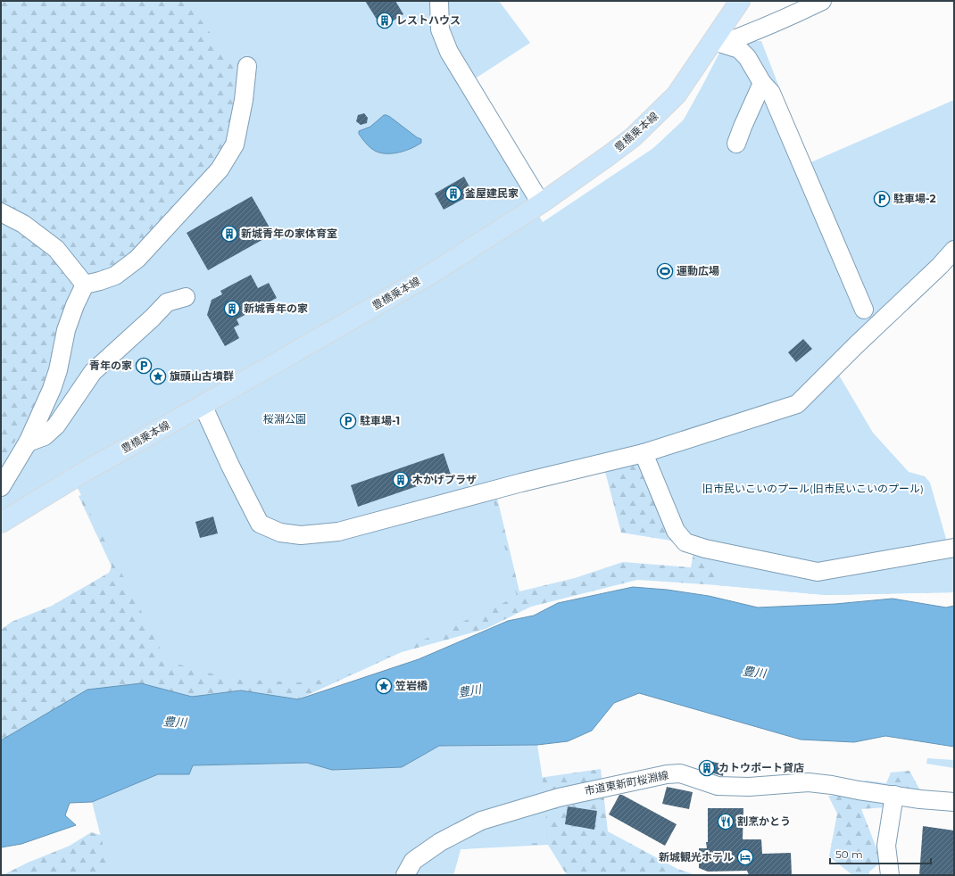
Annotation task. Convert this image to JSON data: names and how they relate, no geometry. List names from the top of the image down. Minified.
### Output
{"streets":{"main road":["豊橋乗本線"],"street":["市道東新町桜淵線"]},"water":["豊川"],"parks":["桜淵公園","旧市民いこいのプール(旧市民いこいのプール)"],"places":{"building":["レストハウス","釜屋建民家","新城青年の家体育室","新城青年の家","木かげプラザ","カトウボート貸店"],"parking":["駐車場-2","青年の家","駐車場-1"],"sports":["運動広場"],"place":["旗頭山古墳群","笠岩橋"],"restaurant":["割烹かとう"],"hotel":["新城観光ホテル"]},"scale_bar":"50 m"}
